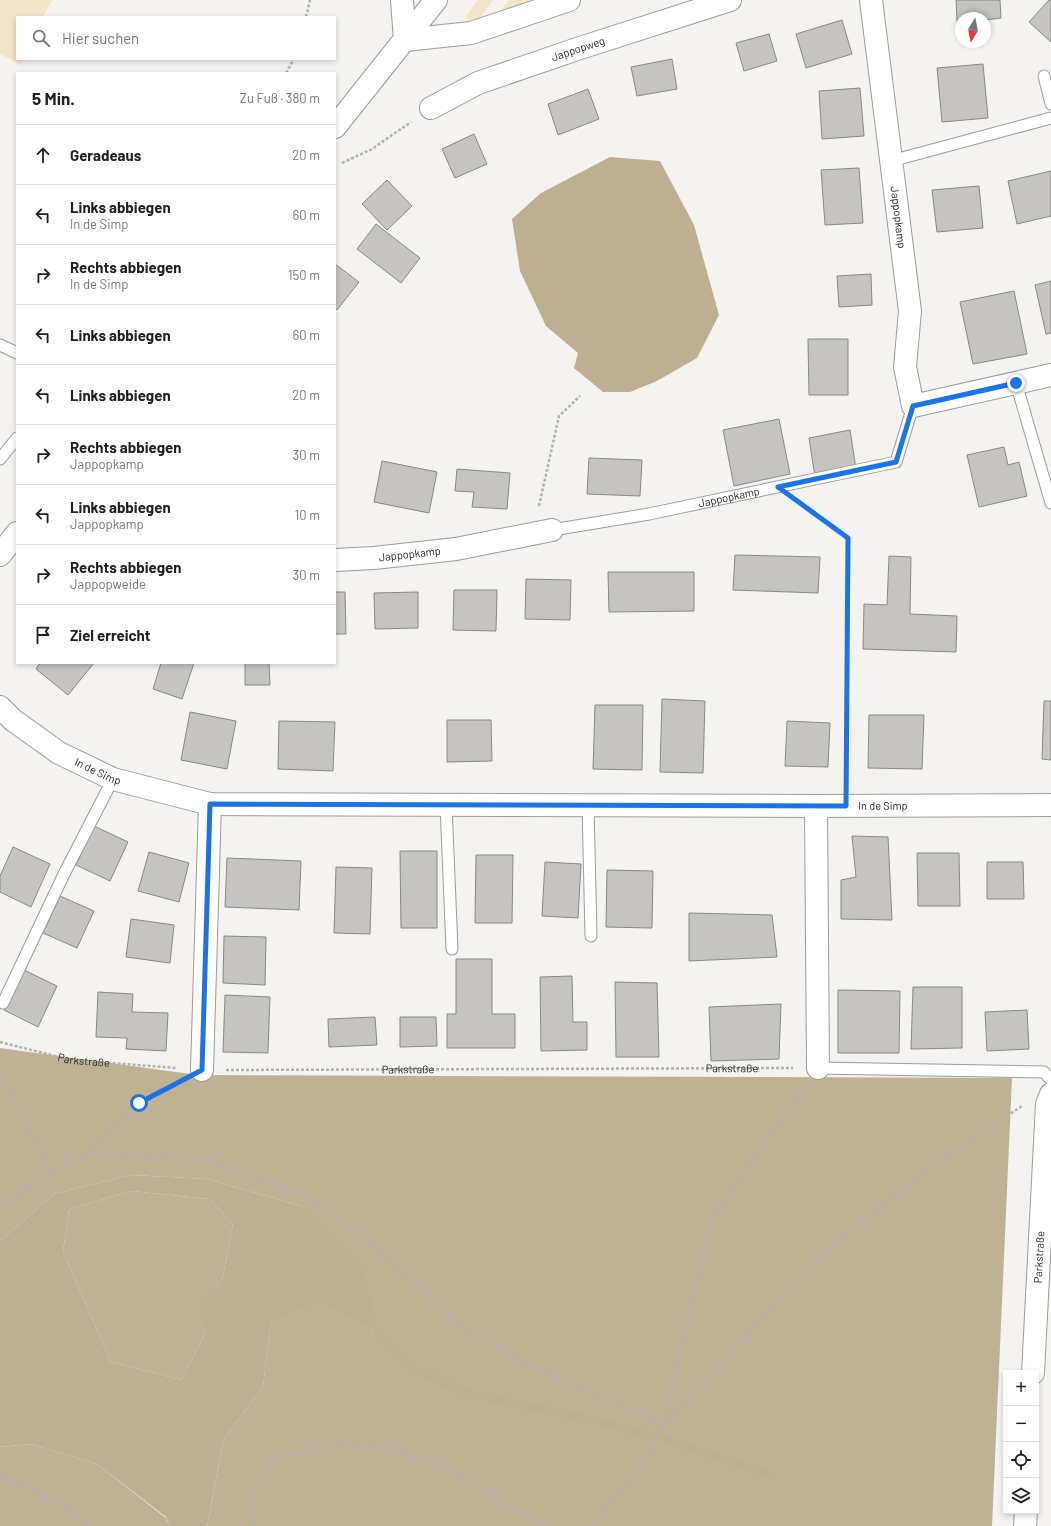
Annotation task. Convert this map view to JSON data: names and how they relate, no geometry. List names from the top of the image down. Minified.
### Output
{"streets":{"street":["Jappopweg","Jappopkamp","In de Simp","Parkstraße"]},"north":"bottom","page":{"search":"Hier suchen","heading":["5 Min.","Zu Fuß · 380 m"],"list":[["Geradeaus","20 m"],["Links abbiegen","In de Simp","60 m"],["Rechts abbiegen","In de Simp","150 m"],["Links abbiegen","60 m"],["Links abbiegen","20 m"],["Rechts abbiegen","Jappopkamp","30 m"],["Links abbiegen","Jappopkamp","10 m"],["Rechts abbiegen","Jappopweide","30 m"],"Ziel erreicht"],"map_buttons":["+","−"]}}
